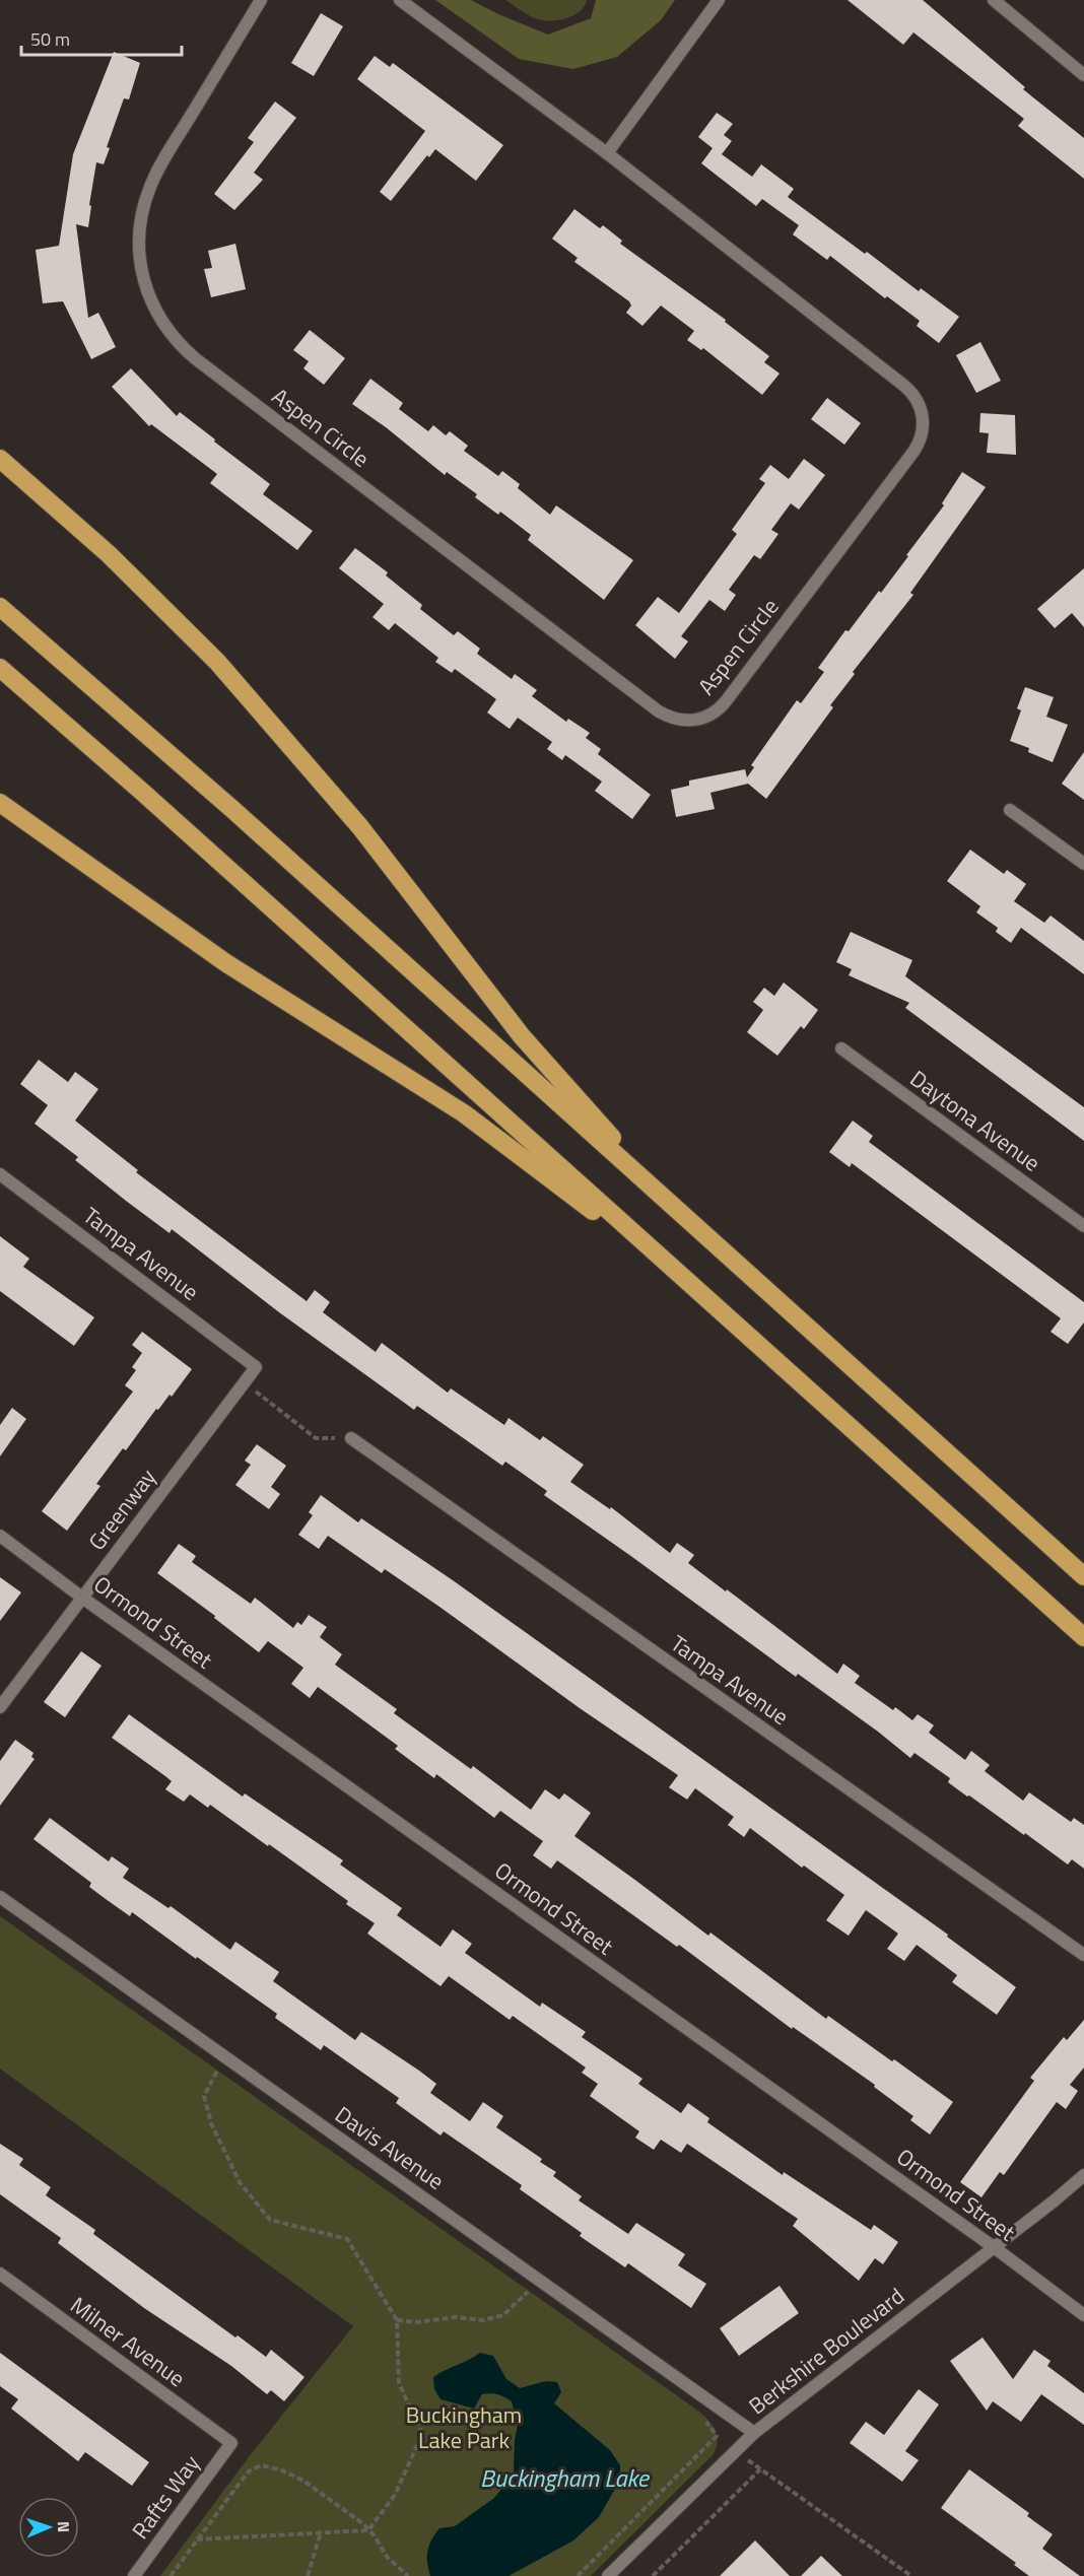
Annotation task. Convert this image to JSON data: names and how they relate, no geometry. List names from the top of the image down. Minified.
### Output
{"streets":{"street":["Aspen Circle","Daytona Avenue","Tampa Avenue","Greenway","Ormond Street","Davis Avenue","Milner Avenue","Berkshire Boulevard","Rafts Way"]},"crossings":[["Tampa Avenue","Greenway"],["Greenway","Ormond Street"],["Ormond Street","Berkshire Boulevard"],["Davis Avenue","Berkshire Boulevard"],["Milner Avenue","Rafts Way"]],"water":["Buckingham Lake"],"parks":["Buckingham Lake Park"],"scale_bar":"50 m","north":"right"}
